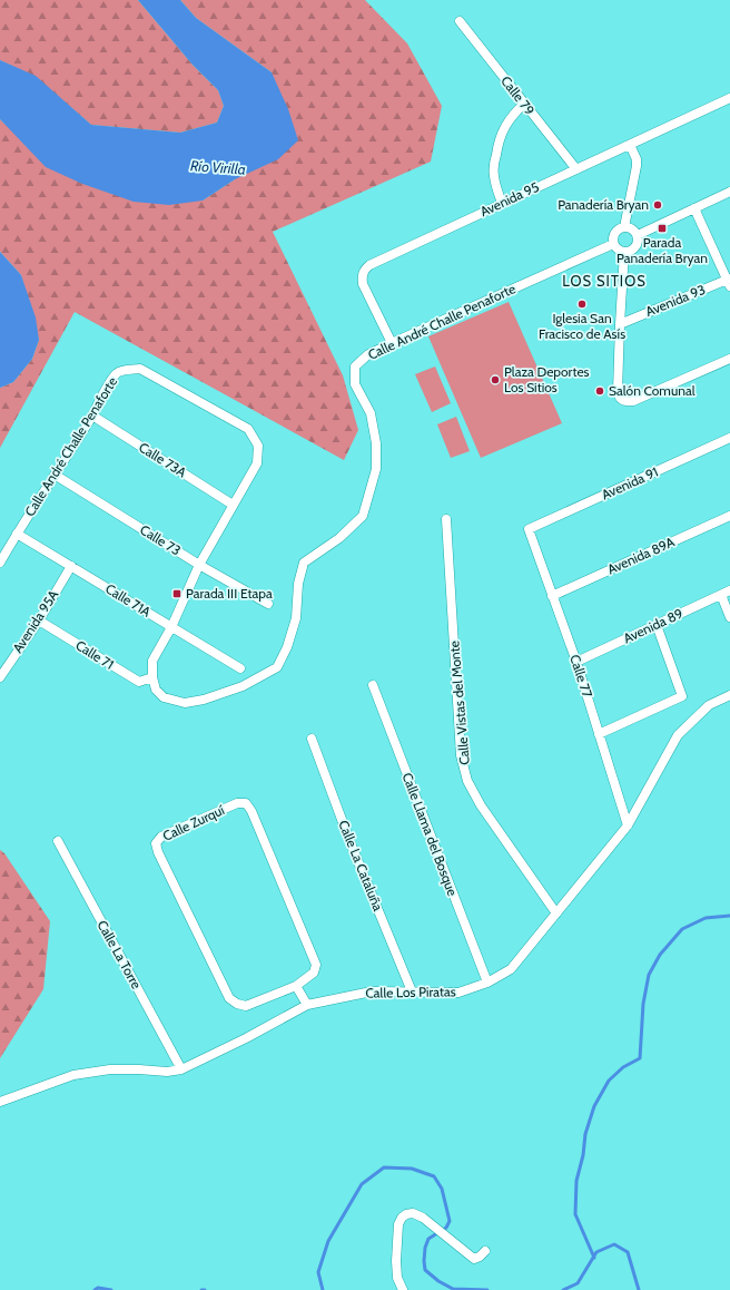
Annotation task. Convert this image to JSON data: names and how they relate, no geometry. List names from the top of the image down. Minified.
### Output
{"streets":{"street":["Calle 79","Avenida 95","Avenida 93","Calle André Challe Penaforte","Calle 73A","Avenida 91","Calle 73","Avenida 89A","Calle 71A","Avenida 95A","Avenida 89","Calle 71","Calle 77","Calle Vistas del Monte","Calle Zurquí","Calle Llama del Bosque","Calle La Cataluña","Calle La Torre","Calle Los Piratas"]},"crossings":[["Calle 79","Avenida 95"],["Avenida 95","Calle André Challe Penaforte"],["Calle André Challe Penaforte","Calle 73A"],["Calle André Challe Penaforte","Calle 73"],["Calle André Challe Penaforte","Calle 71A"],["Calle André Challe Penaforte","Calle 71"],["Avenida 91","Calle 77"],["Avenida 89A","Calle 77"],["Calle 71A","Avenida 95A"],["Avenida 95A","Calle 71"],["Avenida 89","Calle 77"],["Calle 77","Calle Los Piratas"],["Calle Vistas del Monte","Calle Los Piratas"],["Calle Llama del Bosque","Calle Los Piratas"],["Calle La Cataluña","Calle Los Piratas"],["Calle La Torre","Calle Los Piratas"]],"districts":["LOS SITIOS"],"water":["Río Virilla"],"places":{"other":["Panadería Bryan","Iglesia San Fracisco de Asís","Plaza Deportes Los Sitios","Salón Comunal"],"transit":["Parada Panadería Bryan","Parada III Etapa"]}}
